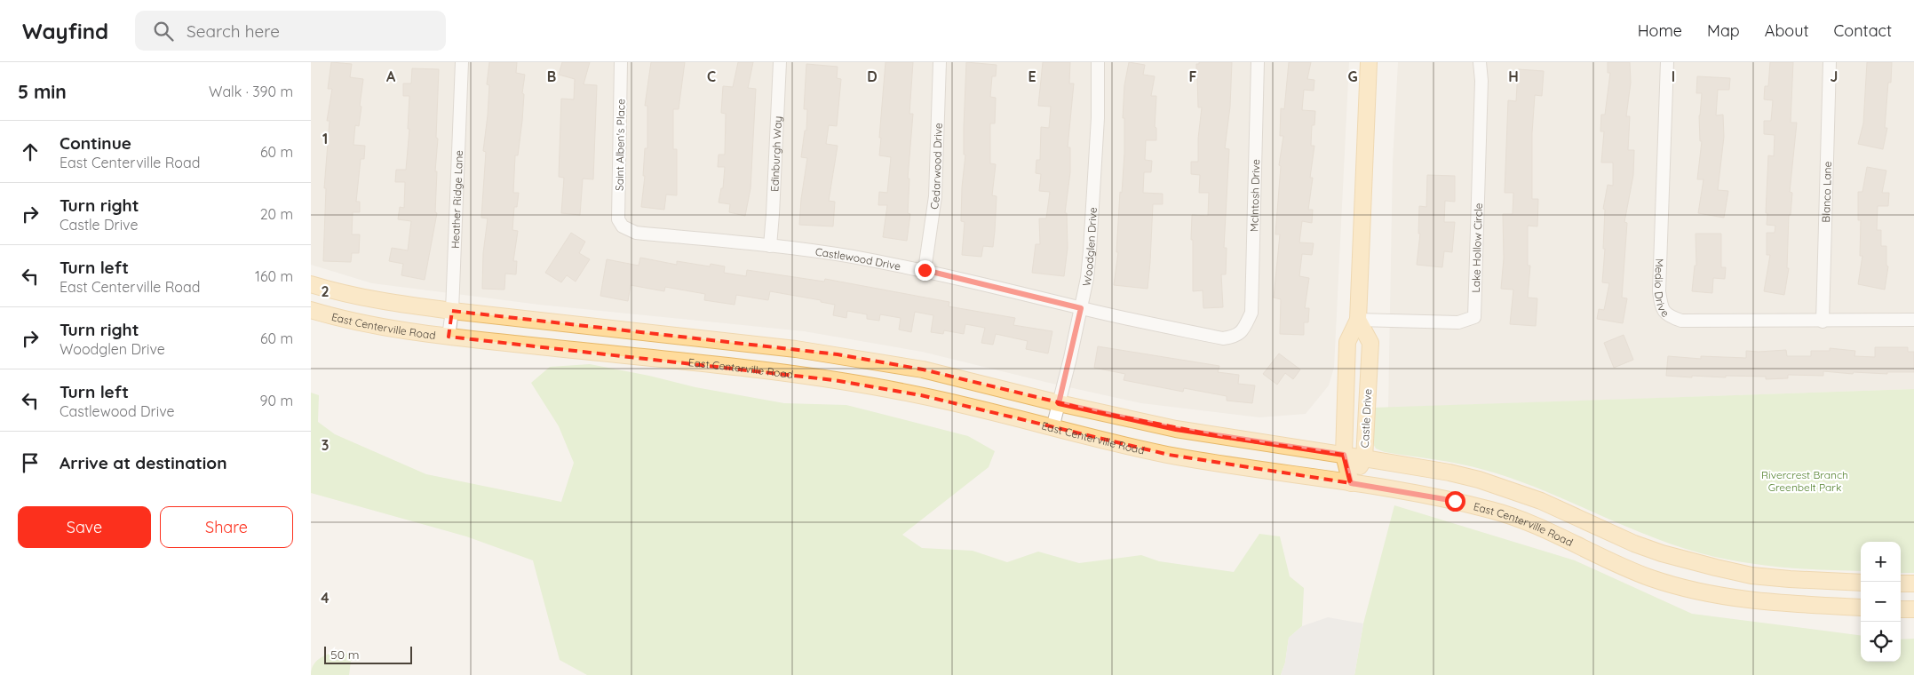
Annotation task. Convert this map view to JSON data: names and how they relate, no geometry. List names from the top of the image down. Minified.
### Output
{"streets":{"main road":["East Centerville Road","Castle Drive"],"street":["Saint Alben's Place","Edinburgh Way","Cedarwood Drive","Blanco Lane","McIntosh Drive","Heather Ridge Lane","Woodglen Drive","Lake Hollow Circle","Castlewood Drive","Medio Drive"]},"crossings":[["Saint Alben's Place","Castlewood Drive"],["Edinburgh Way","Castlewood Drive"],["Cedarwood Drive","Castlewood Drive"],["Blanco Lane","Medio Drive"],["McIntosh Drive","Castlewood Drive"],["Heather Ridge Lane","East Centerville Road"],["Woodglen Drive","Castlewood Drive"],["Woodglen Drive","East Centerville Road"],["Lake Hollow Circle","Castle Drive"],["East Centerville Road","Castle Drive"]],"parks":["Rivercrest Branch Greenbelt Park"],"scale_bar":"50 m","page":{"header":"Wayfind","search":"Search here","nav":["Home","Map","About","Contact"],"heading":["5 min","Walk · 390 m"],"list":[["Continue","East Centerville Road","60 m"],["Turn right","Castle Drive","20 m"],["Turn left","East Centerville Road","160 m"],["Turn right","Woodglen Drive","60 m"],["Turn left","Castlewood Drive","90 m"],"Arrive at destination"],"buttons":["Save","Share"],"map_buttons":["+","−"],"scale":"50 m"},"grid":{"columns":["A","B","C","D","E","F","G","H","I","J"],"rows":["1","2","3","4"]}}
